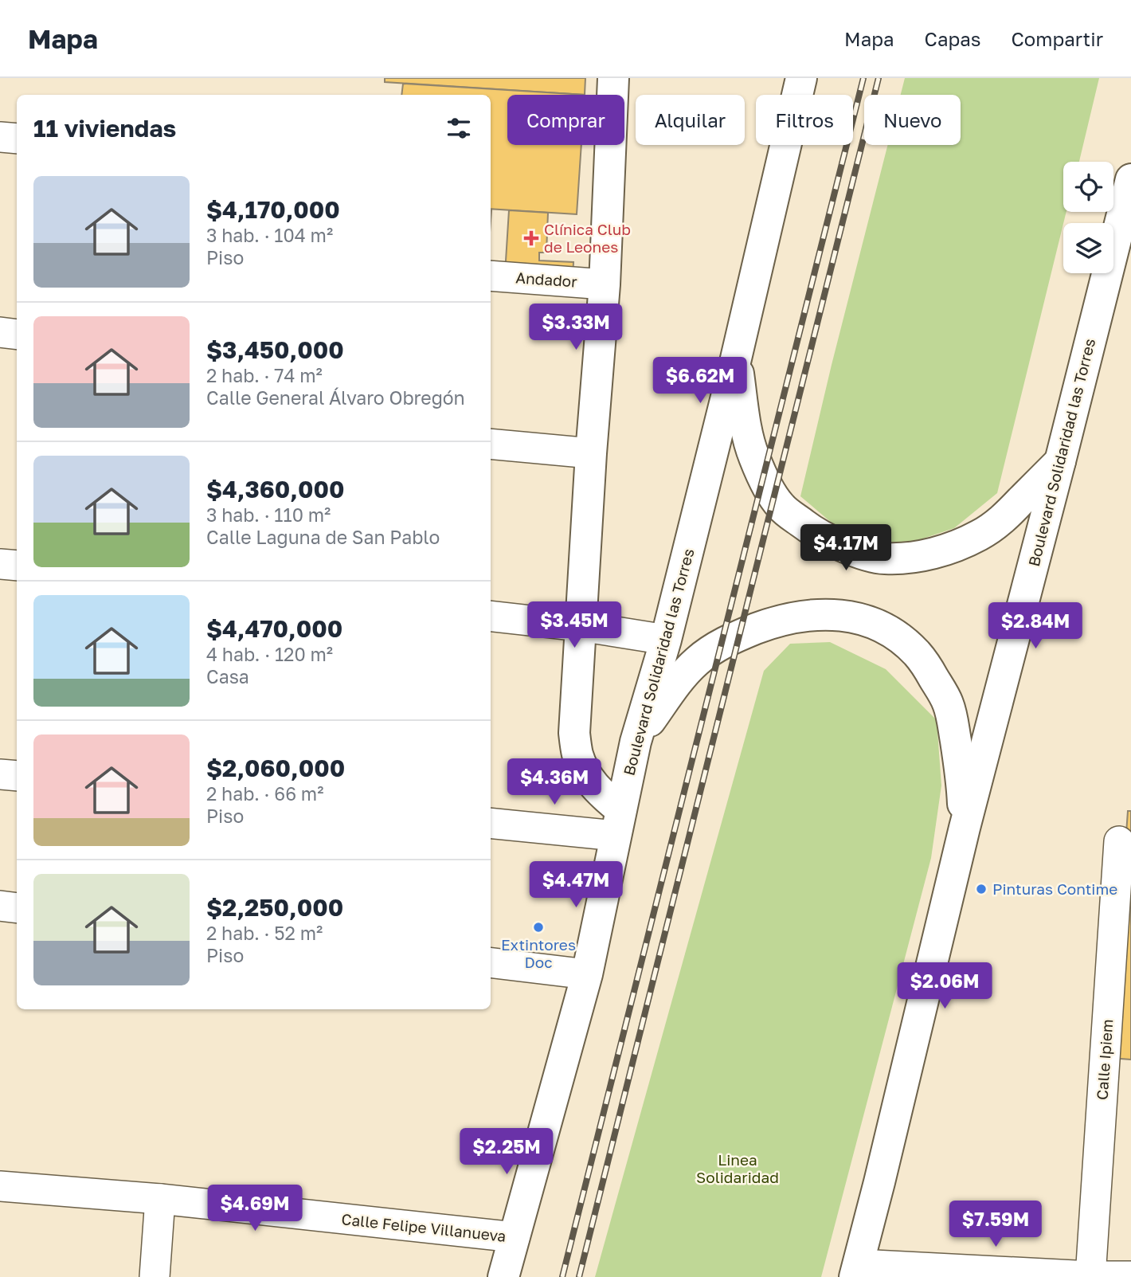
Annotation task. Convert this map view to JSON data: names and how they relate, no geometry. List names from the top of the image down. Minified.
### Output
{"streets":{"main road":["Boulevard Solidaridad las Torres"],"street":["Andador","Calle Ipiem","Calle Felipe Villanueva"]},"crossings":[["Boulevard Solidaridad las Torres","Calle Felipe Villanueva"]],"parks":["Linea Solidaridad"],"places":{"health":["Clínica Club de Leones"],"other":["Pinturas Contime","Extintores Doc"]},"page":{"header":"Mapa","nav":["Mapa","Capas","Compartir"],"chip":["Comprar","Alquilar","Filtros","Nuevo"],"heading":"11 viviendas","list":[{"name":"$4,170,000","note":"3 hab. · 104 m² · Piso"},{"name":"$3,450,000","note":"2 hab. · 74 m² · Calle General Álvaro Obregón"},{"name":"$4,360,000","note":"3 hab. · 110 m² · Calle Laguna de San Pablo"},{"name":"$4,470,000","note":"4 hab. · 120 m² · Casa"},{"name":"$2,060,000","note":"2 hab. · 66 m² · Piso"},{"name":"$2,250,000","note":"2 hab. · 52 m² · Piso"}],"price":["$3.33M","$6.62M","$4.17M","$3.45M","$2.84M","$4.36M","$4.47M","$2.06M","$2.25M","$4.69M","$7.59M"]}}
